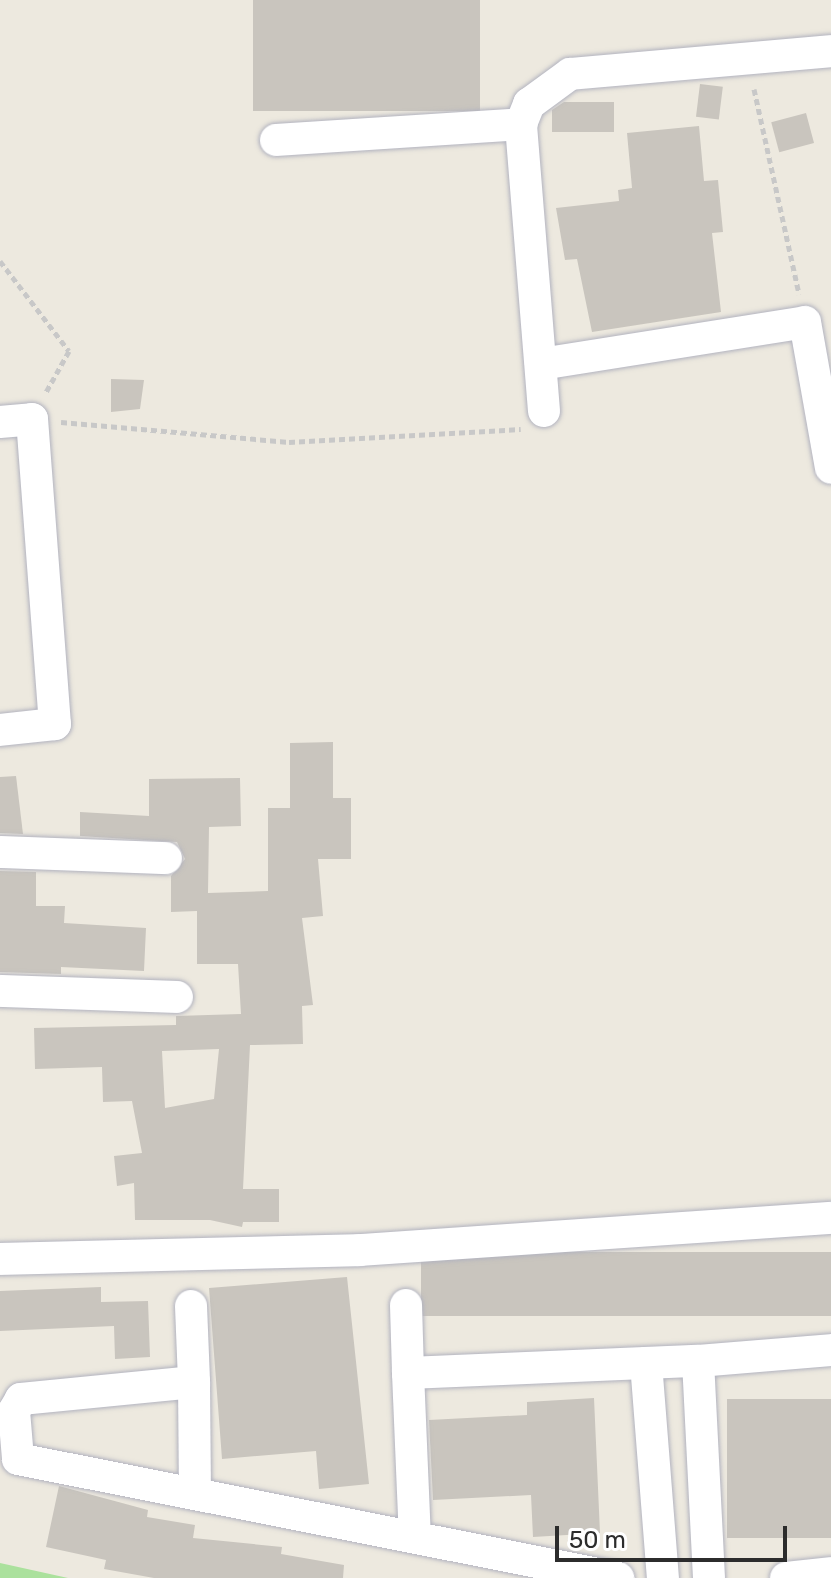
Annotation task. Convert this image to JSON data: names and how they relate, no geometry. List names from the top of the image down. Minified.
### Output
{"scale_bar":"50 m"}
